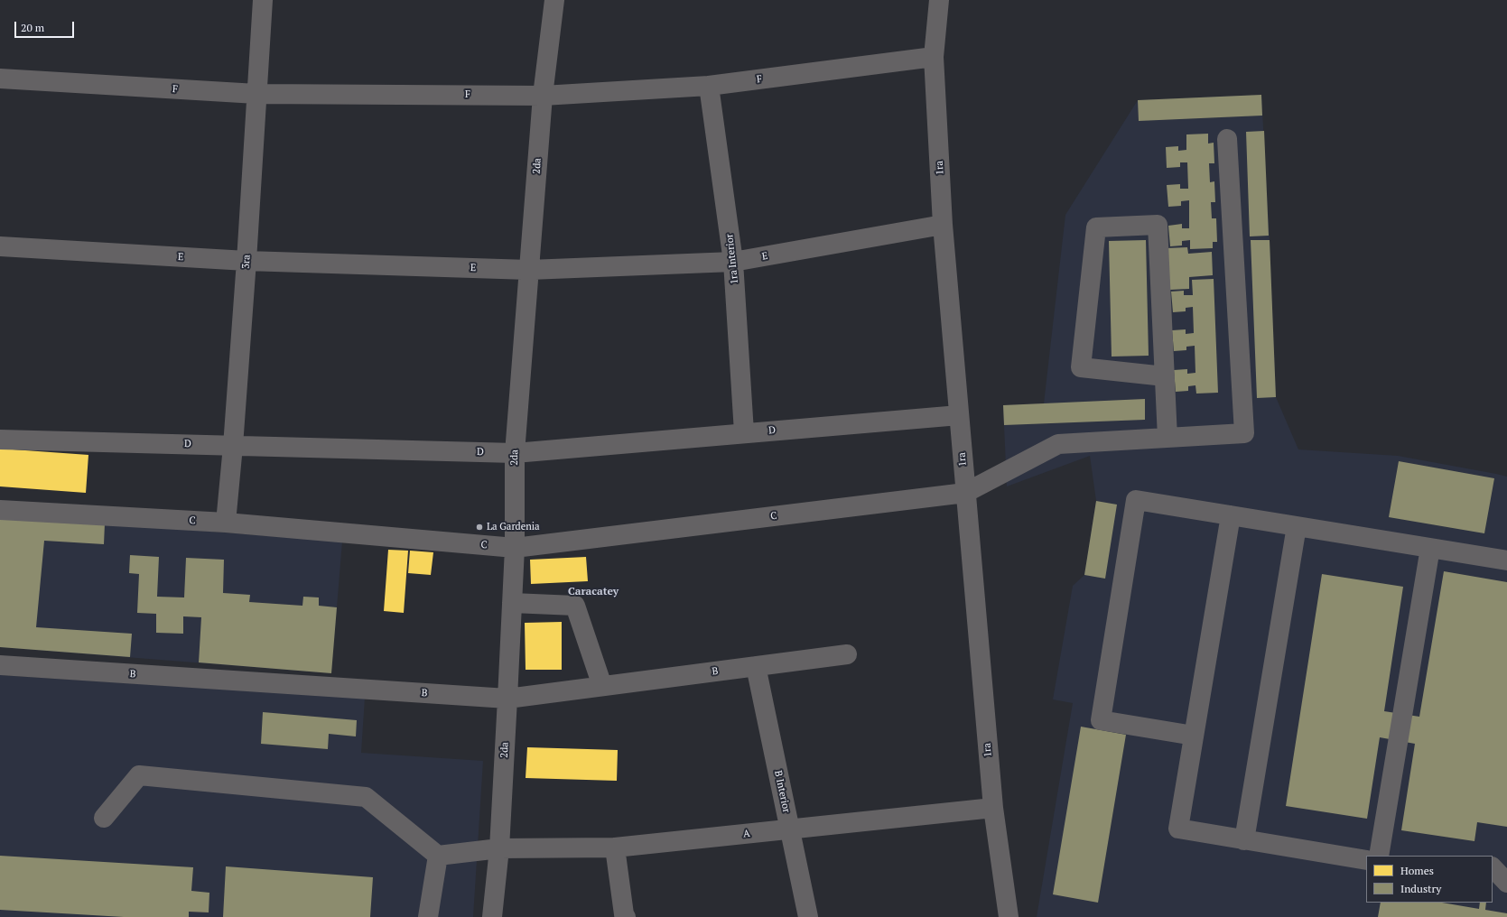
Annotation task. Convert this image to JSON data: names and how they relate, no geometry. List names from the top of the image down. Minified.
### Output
{"streets":{"street":["F","2da","1ra","E","1ra Interior","3ra","D","C","B","B Interior","A"]},"crossings":[["F","2da"],["F","1ra"],["F","1ra Interior"],["F","3ra"],["2da","E"],["2da","D"],["2da","C"],["2da","B"],["2da","A"],["1ra","E"],["1ra","D"],["1ra","C"],["1ra","A"],["E","1ra Interior"],["E","3ra"],["1ra Interior","D"],["3ra","D"],["3ra","C"],["B","B Interior"],["B Interior","A"]],"districts":["Caracatey"],"places":["La Gardenia"],"legend":["Homes","Industry"],"scale_bar":"20 m"}
